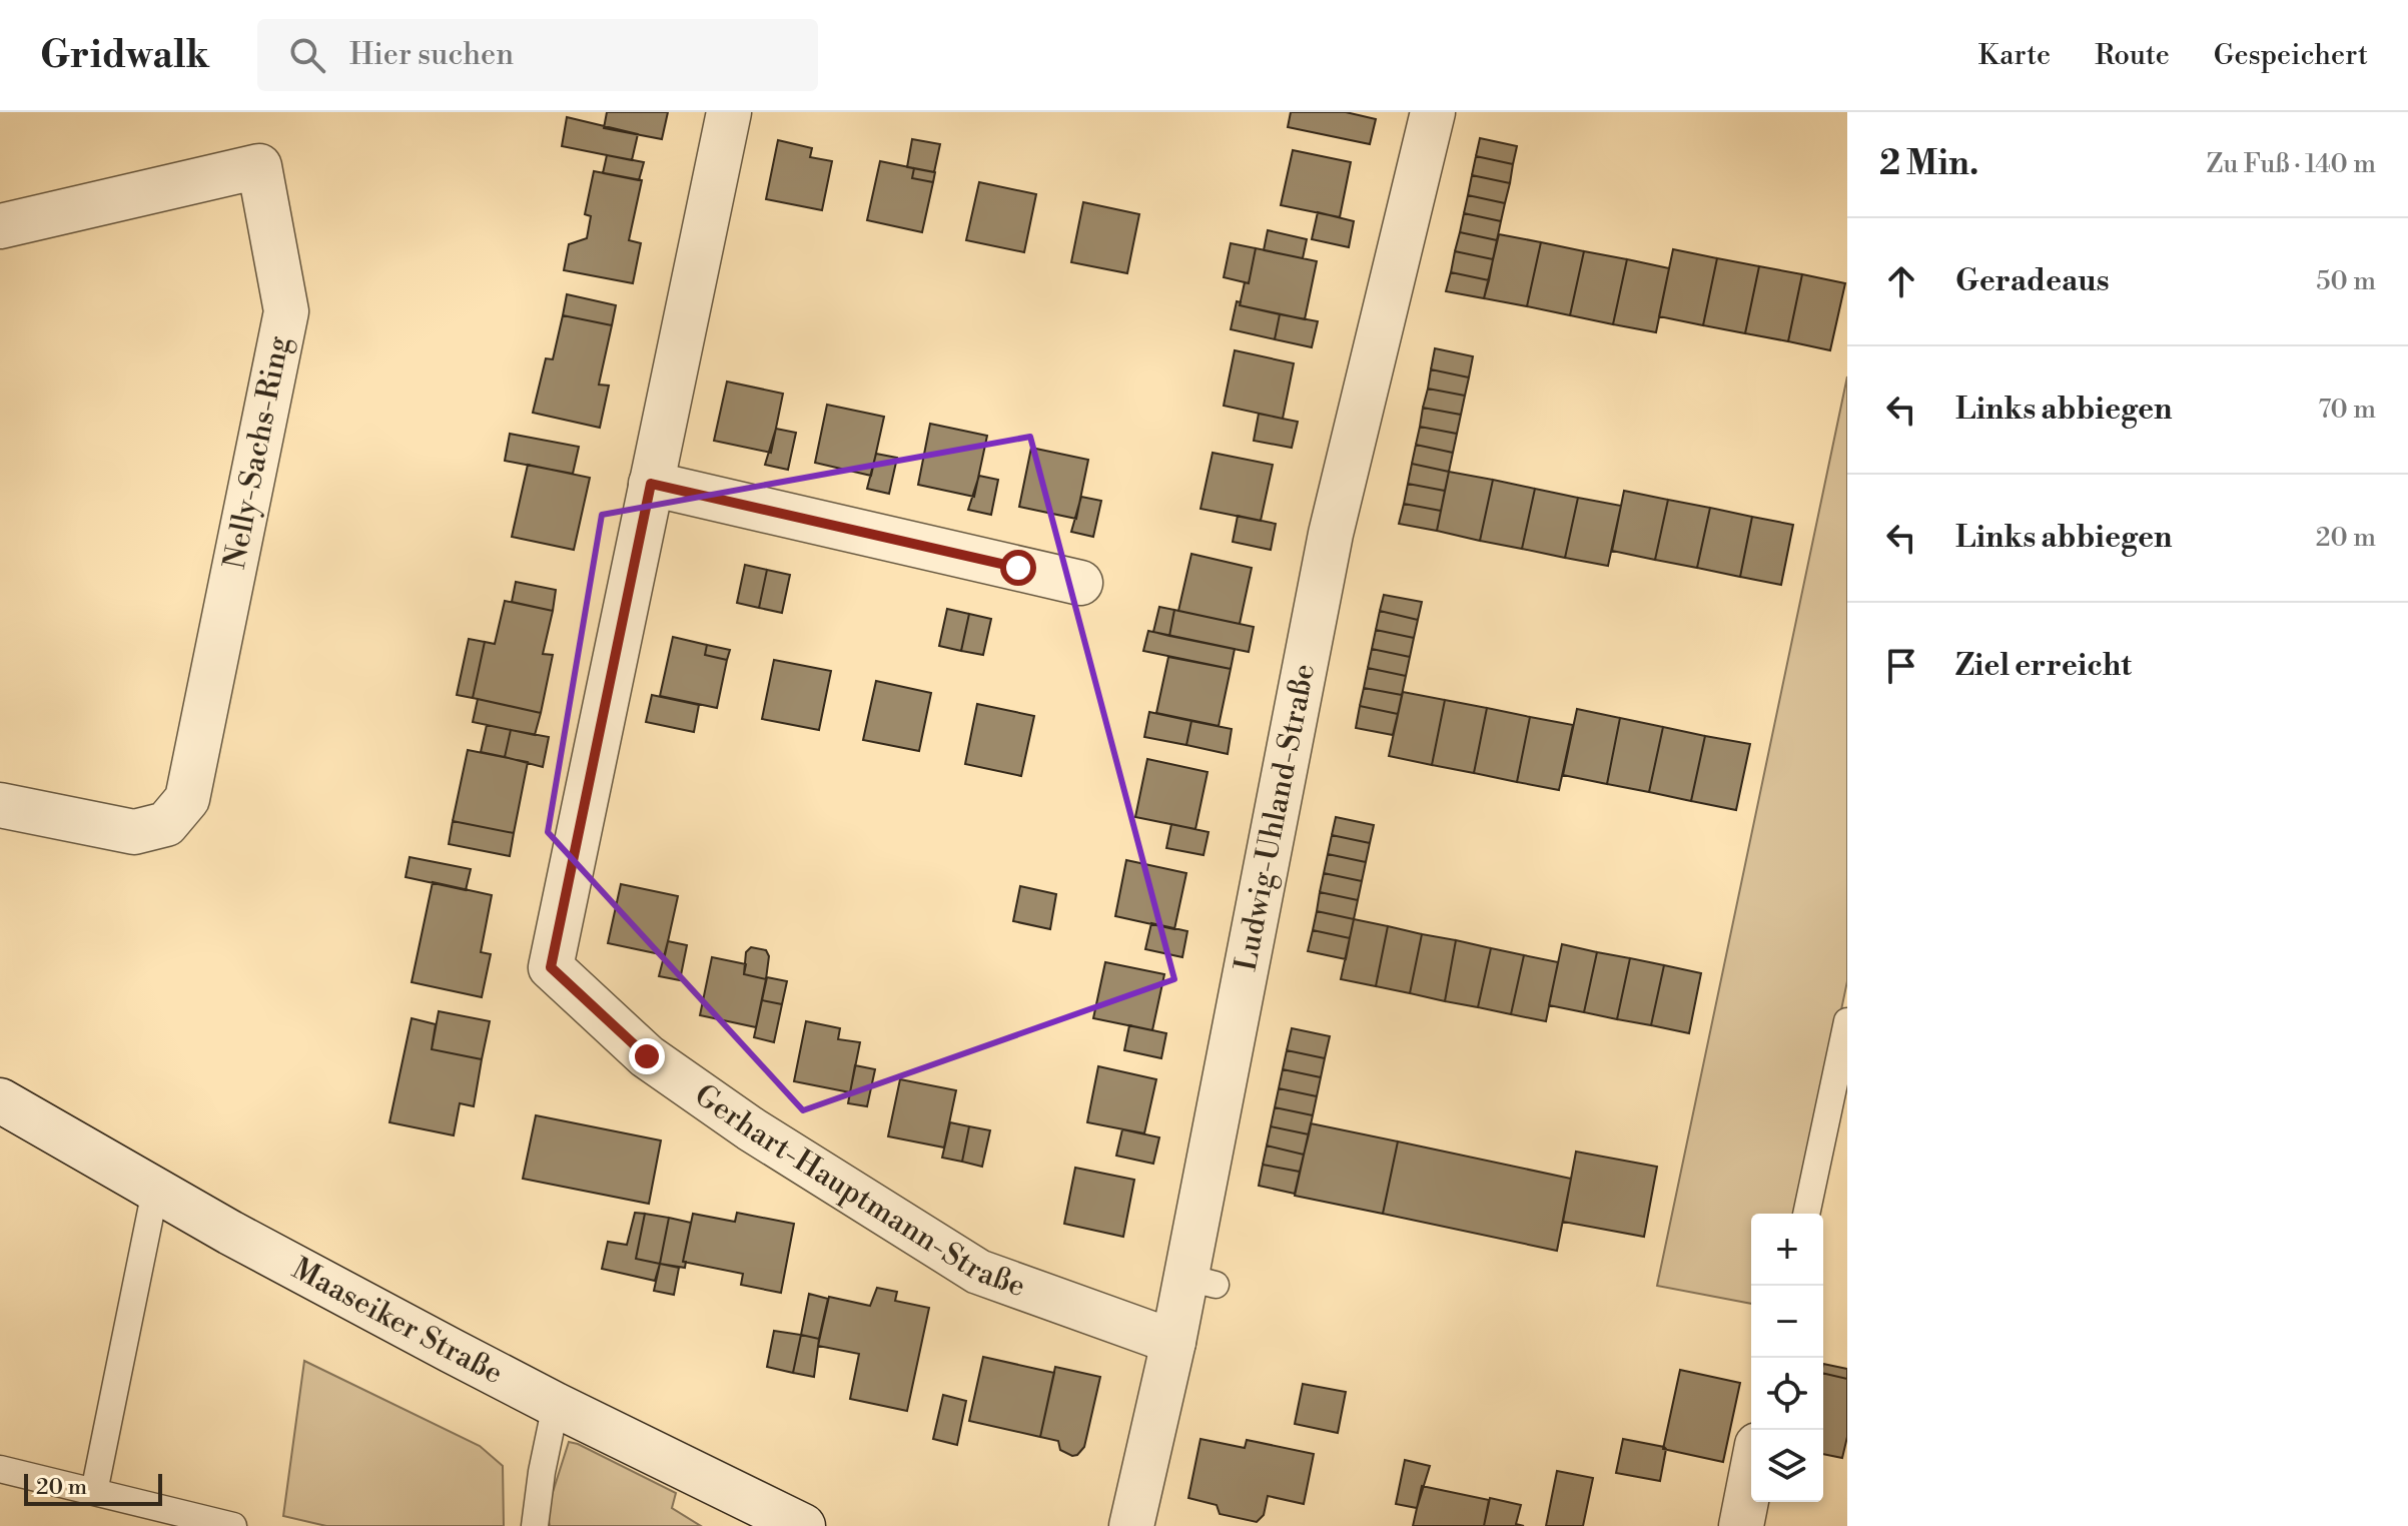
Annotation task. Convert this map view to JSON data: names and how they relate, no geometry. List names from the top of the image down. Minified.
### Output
{"streets":{"street":["Nelly-Sachs-Ring","Ludwig-Uhland-Straße","Gerhart-Hauptmann-Straße","Maaseiker Straße"]},"crossings":[["Ludwig-Uhland-Straße","Gerhart-Hauptmann-Straße"]],"scale_bar":"20 m","page":{"header":"Gridwalk","search":"Hier suchen","nav":["Karte","Route","Gespeichert"],"heading":["2 Min.","Zu Fuß · 140 m"],"list":[["Geradeaus","50 m"],["Links abbiegen","70 m"],["Links abbiegen","20 m"],"Ziel erreicht"],"map_buttons":["+","−"],"scale":"20 m"}}
